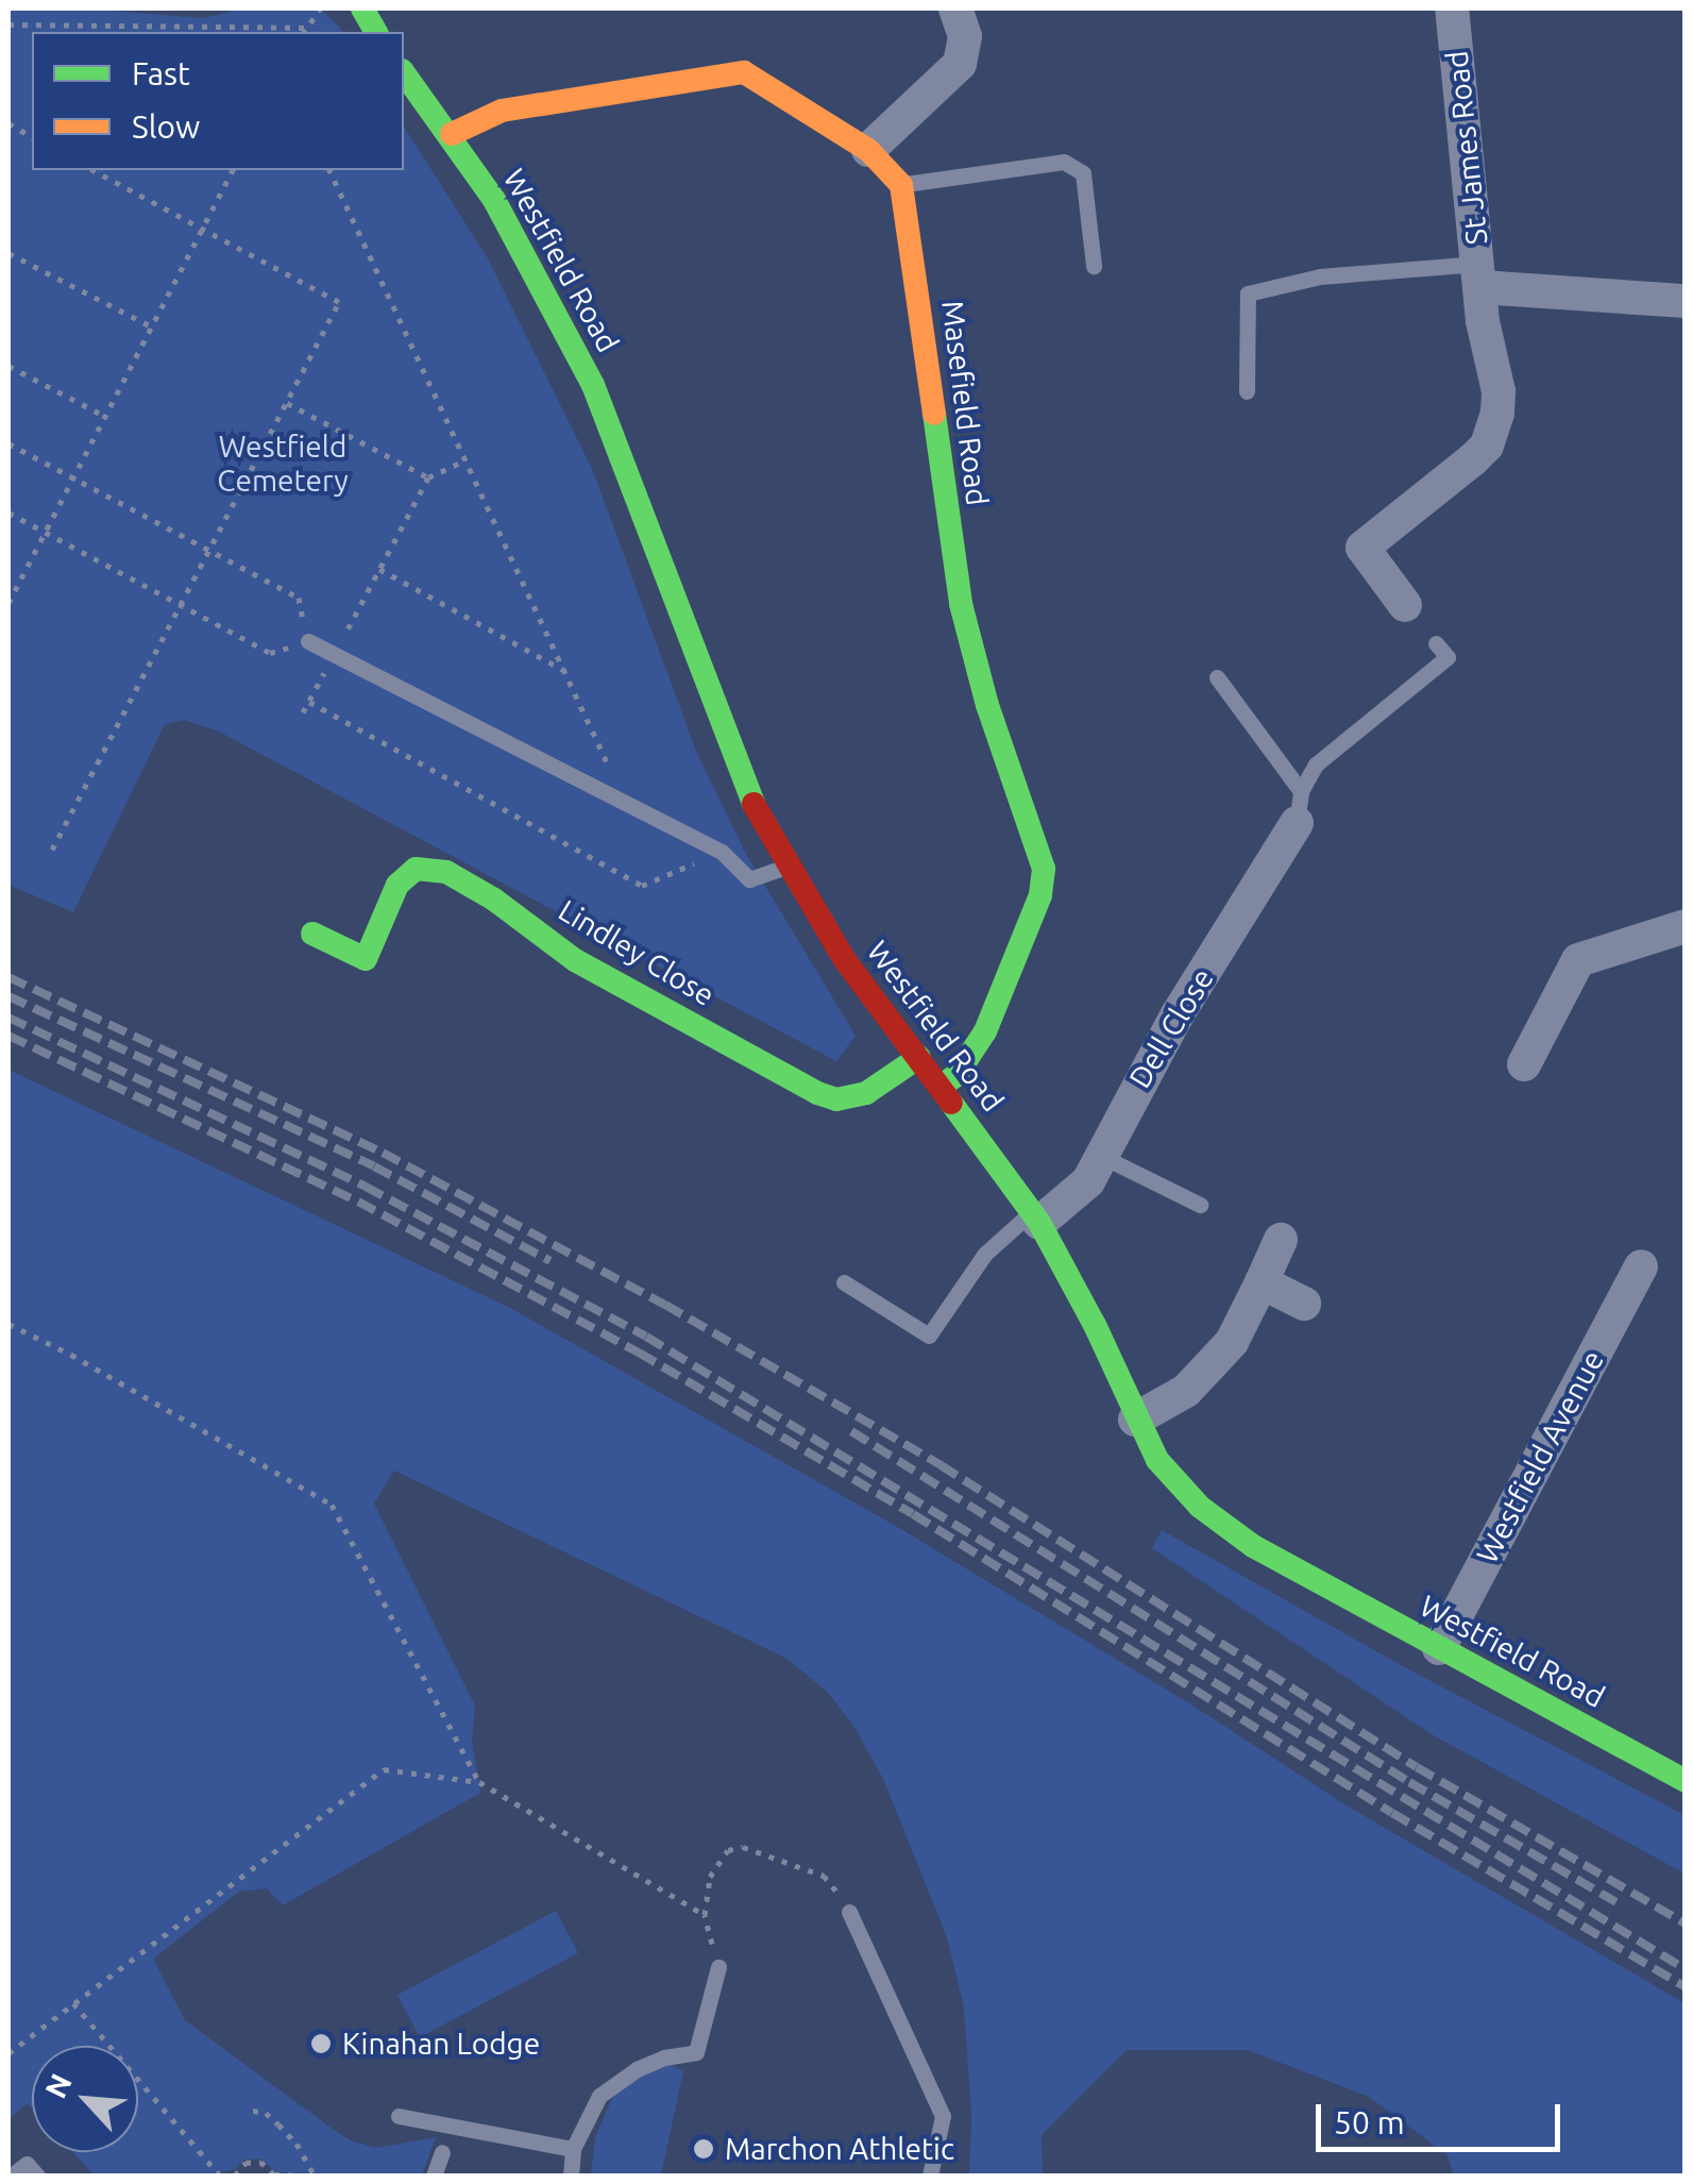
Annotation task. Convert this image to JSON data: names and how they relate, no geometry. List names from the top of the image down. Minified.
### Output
{"streets":{"street":["St James Road","Westfield Road","Masefield Road","Lindley Close","Dell Close","Westfield Avenue"]},"crossings":[["Westfield Road","Masefield Road"],["Westfield Road","Lindley Close"],["Westfield Road","Dell Close"],["Westfield Road","Westfield Avenue"]],"parks":["Westfield Cemetery"],"places":["Kinahan Lodge","Marchon Athletic"],"legend":["Fast","Slow"],"scale_bar":"50 m","north":"top left"}
